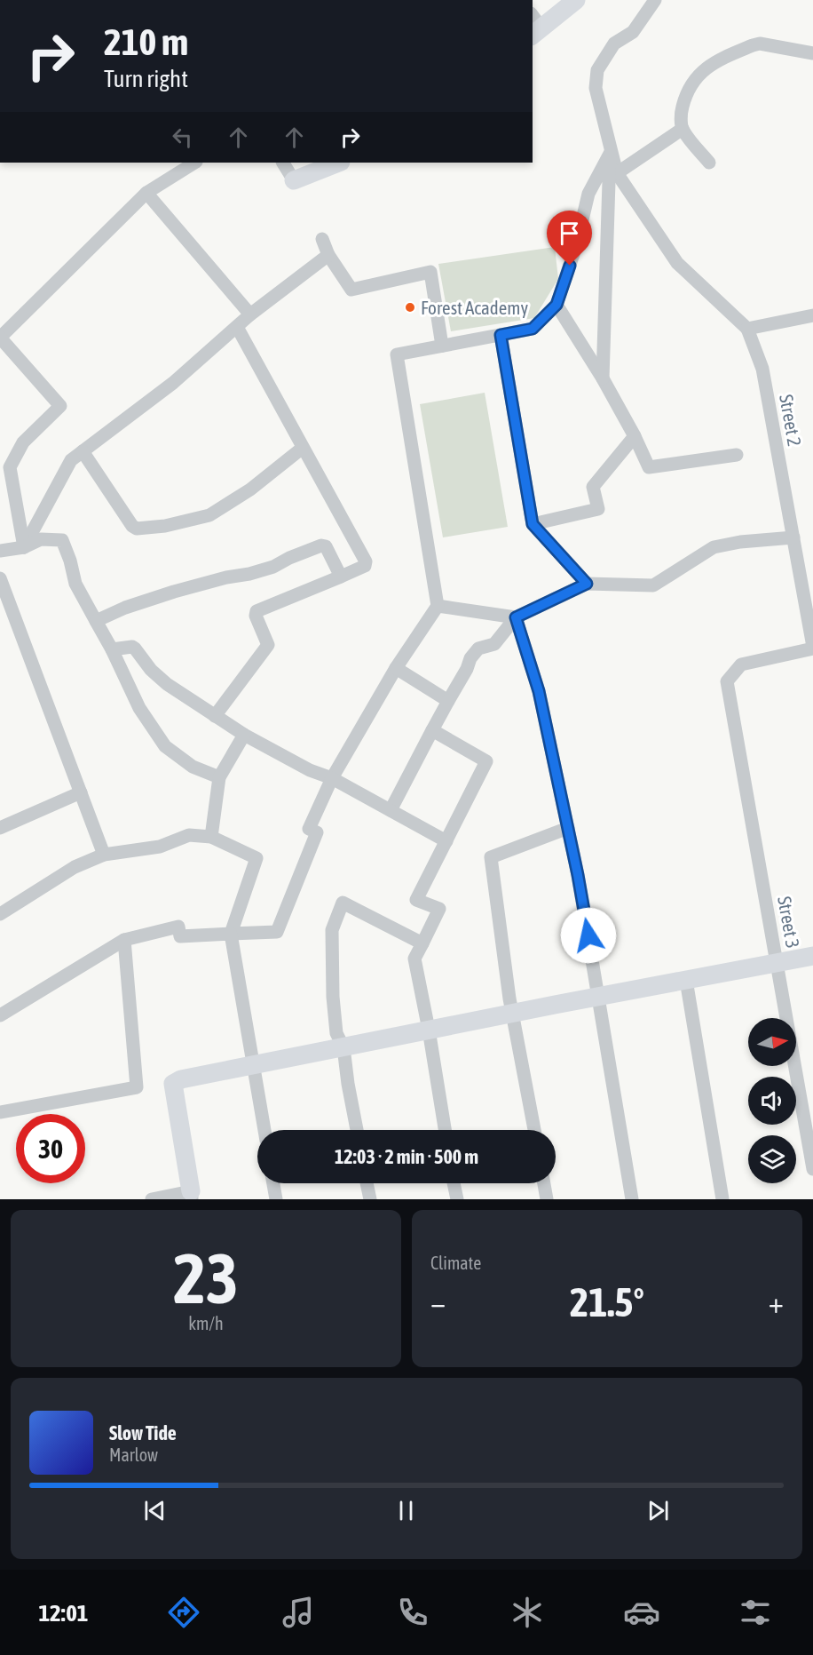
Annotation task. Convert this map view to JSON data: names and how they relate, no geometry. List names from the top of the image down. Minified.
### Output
{"streets":{"street":["Street 2","Street 3"]},"crossings":[["Street 2","Street 3"]],"places":["Forest Academy"],"north":"right","page":{"turn":["210 m","Turn right"],"limit":"30","trip":"12:03 · 2 min · 500 m","tile":[["23","km/h"],"Climate"],"heat":["−","21.5°","+"],"song":["Slow Tide","Marlow"],"tabs":"12:01"}}
